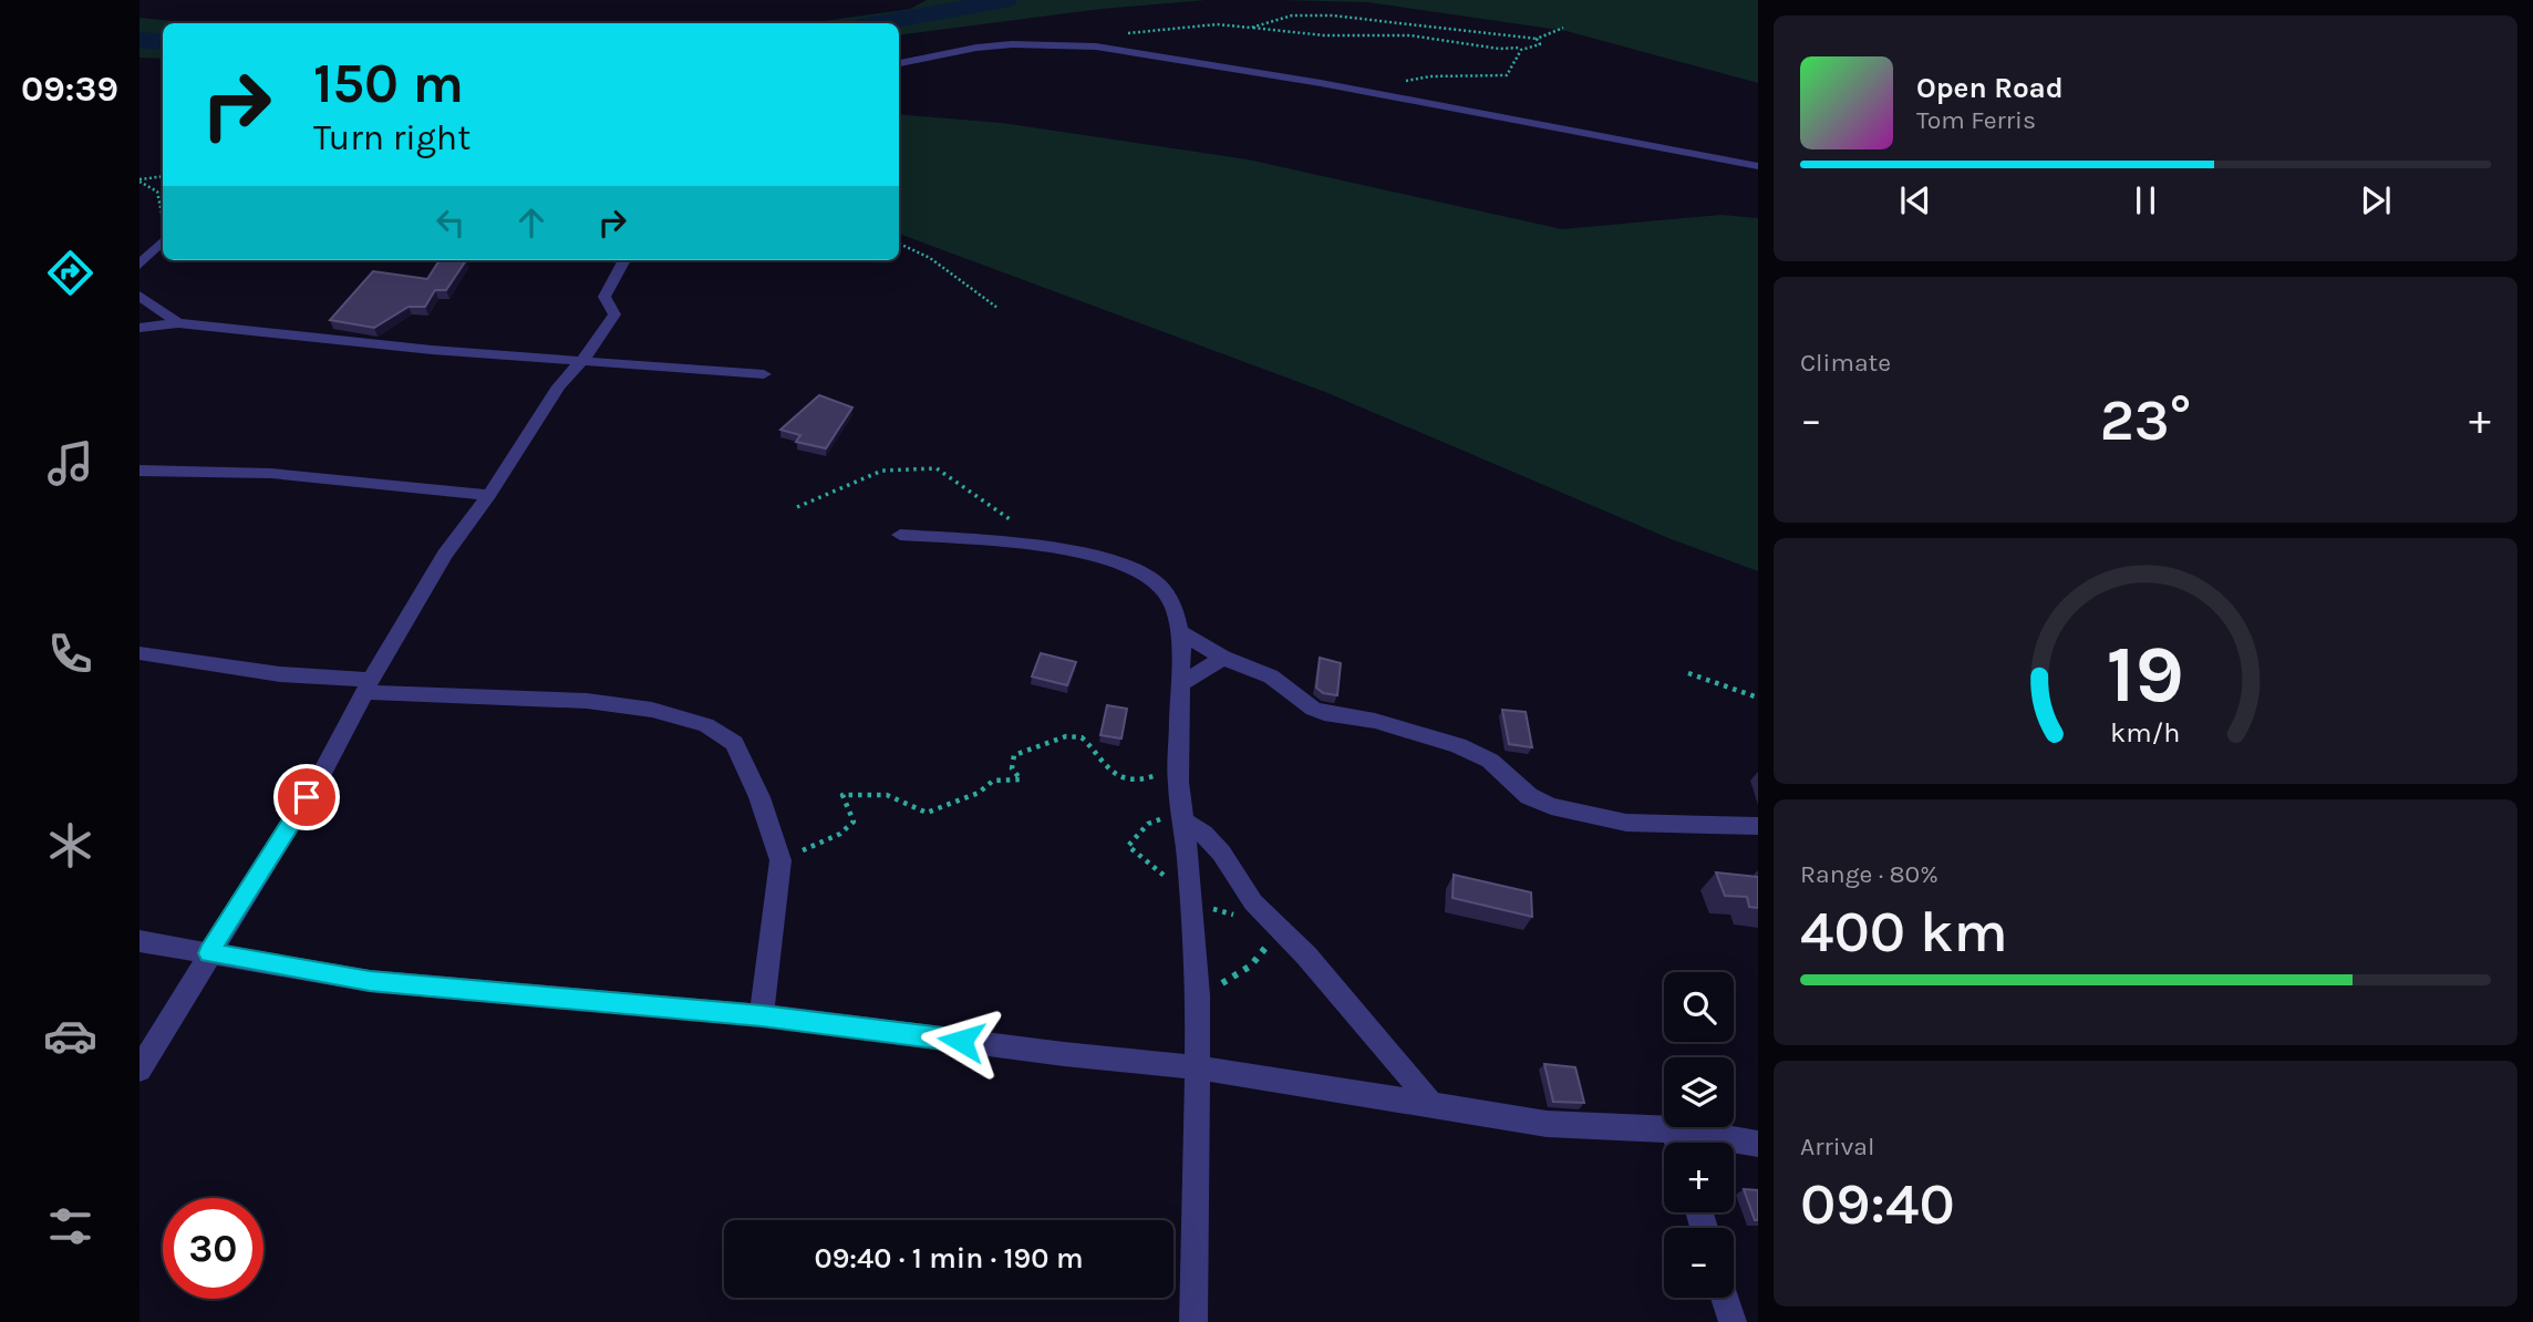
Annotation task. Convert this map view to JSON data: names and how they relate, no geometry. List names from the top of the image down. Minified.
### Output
{"page":{"tabs":"09:39","turn":["150 m","Turn right"],"song":["Open Road","Tom Ferris"],"tile":["Climate",["Range · 80%","400 km"],["Arrival","09:40"]],"heat":["−","23°","+"],"map_buttons":["+","−"],"limit":"30","trip":"09:40 · 1 min · 190 m","gauge":["19","km/h"]}}
